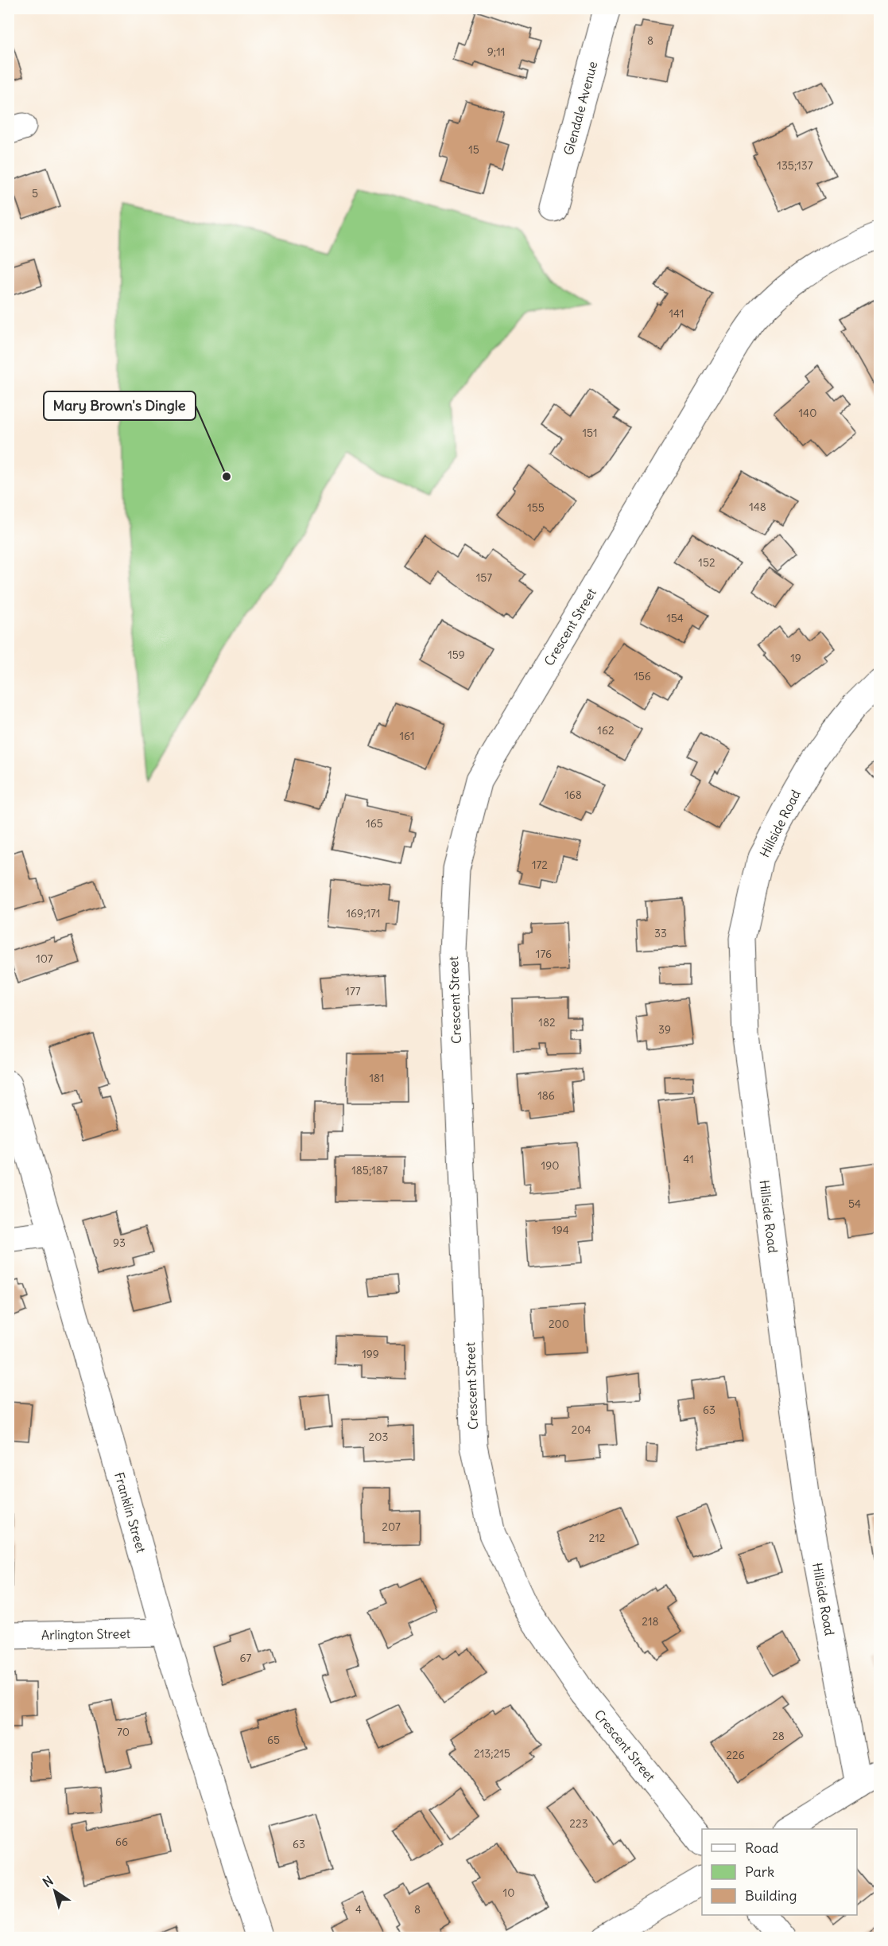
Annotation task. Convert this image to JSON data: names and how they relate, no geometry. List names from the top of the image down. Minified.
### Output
{"streets":{"street":["Glendale Avenue","Crescent Street","Hillside Road","Franklin Street","Arlington Street"]},"crossings":[["Franklin Street","Arlington Street"]],"places":["Mary Brown's Dingle"],"house_numbers":["8","9;11","15","135;137","5","141","140","151","148","155","152","157","154","159","19","156","162","161","168","165","172","169;171","33","176","107","177","182","39","181","186","41","190","185;187","54","194","93","200","199","63","204","203","207","212","218","67","70","28","65","213;215","226","223","66","63","10","4","8"],"legend":["Road","Park","Building"],"north":"top left"}
